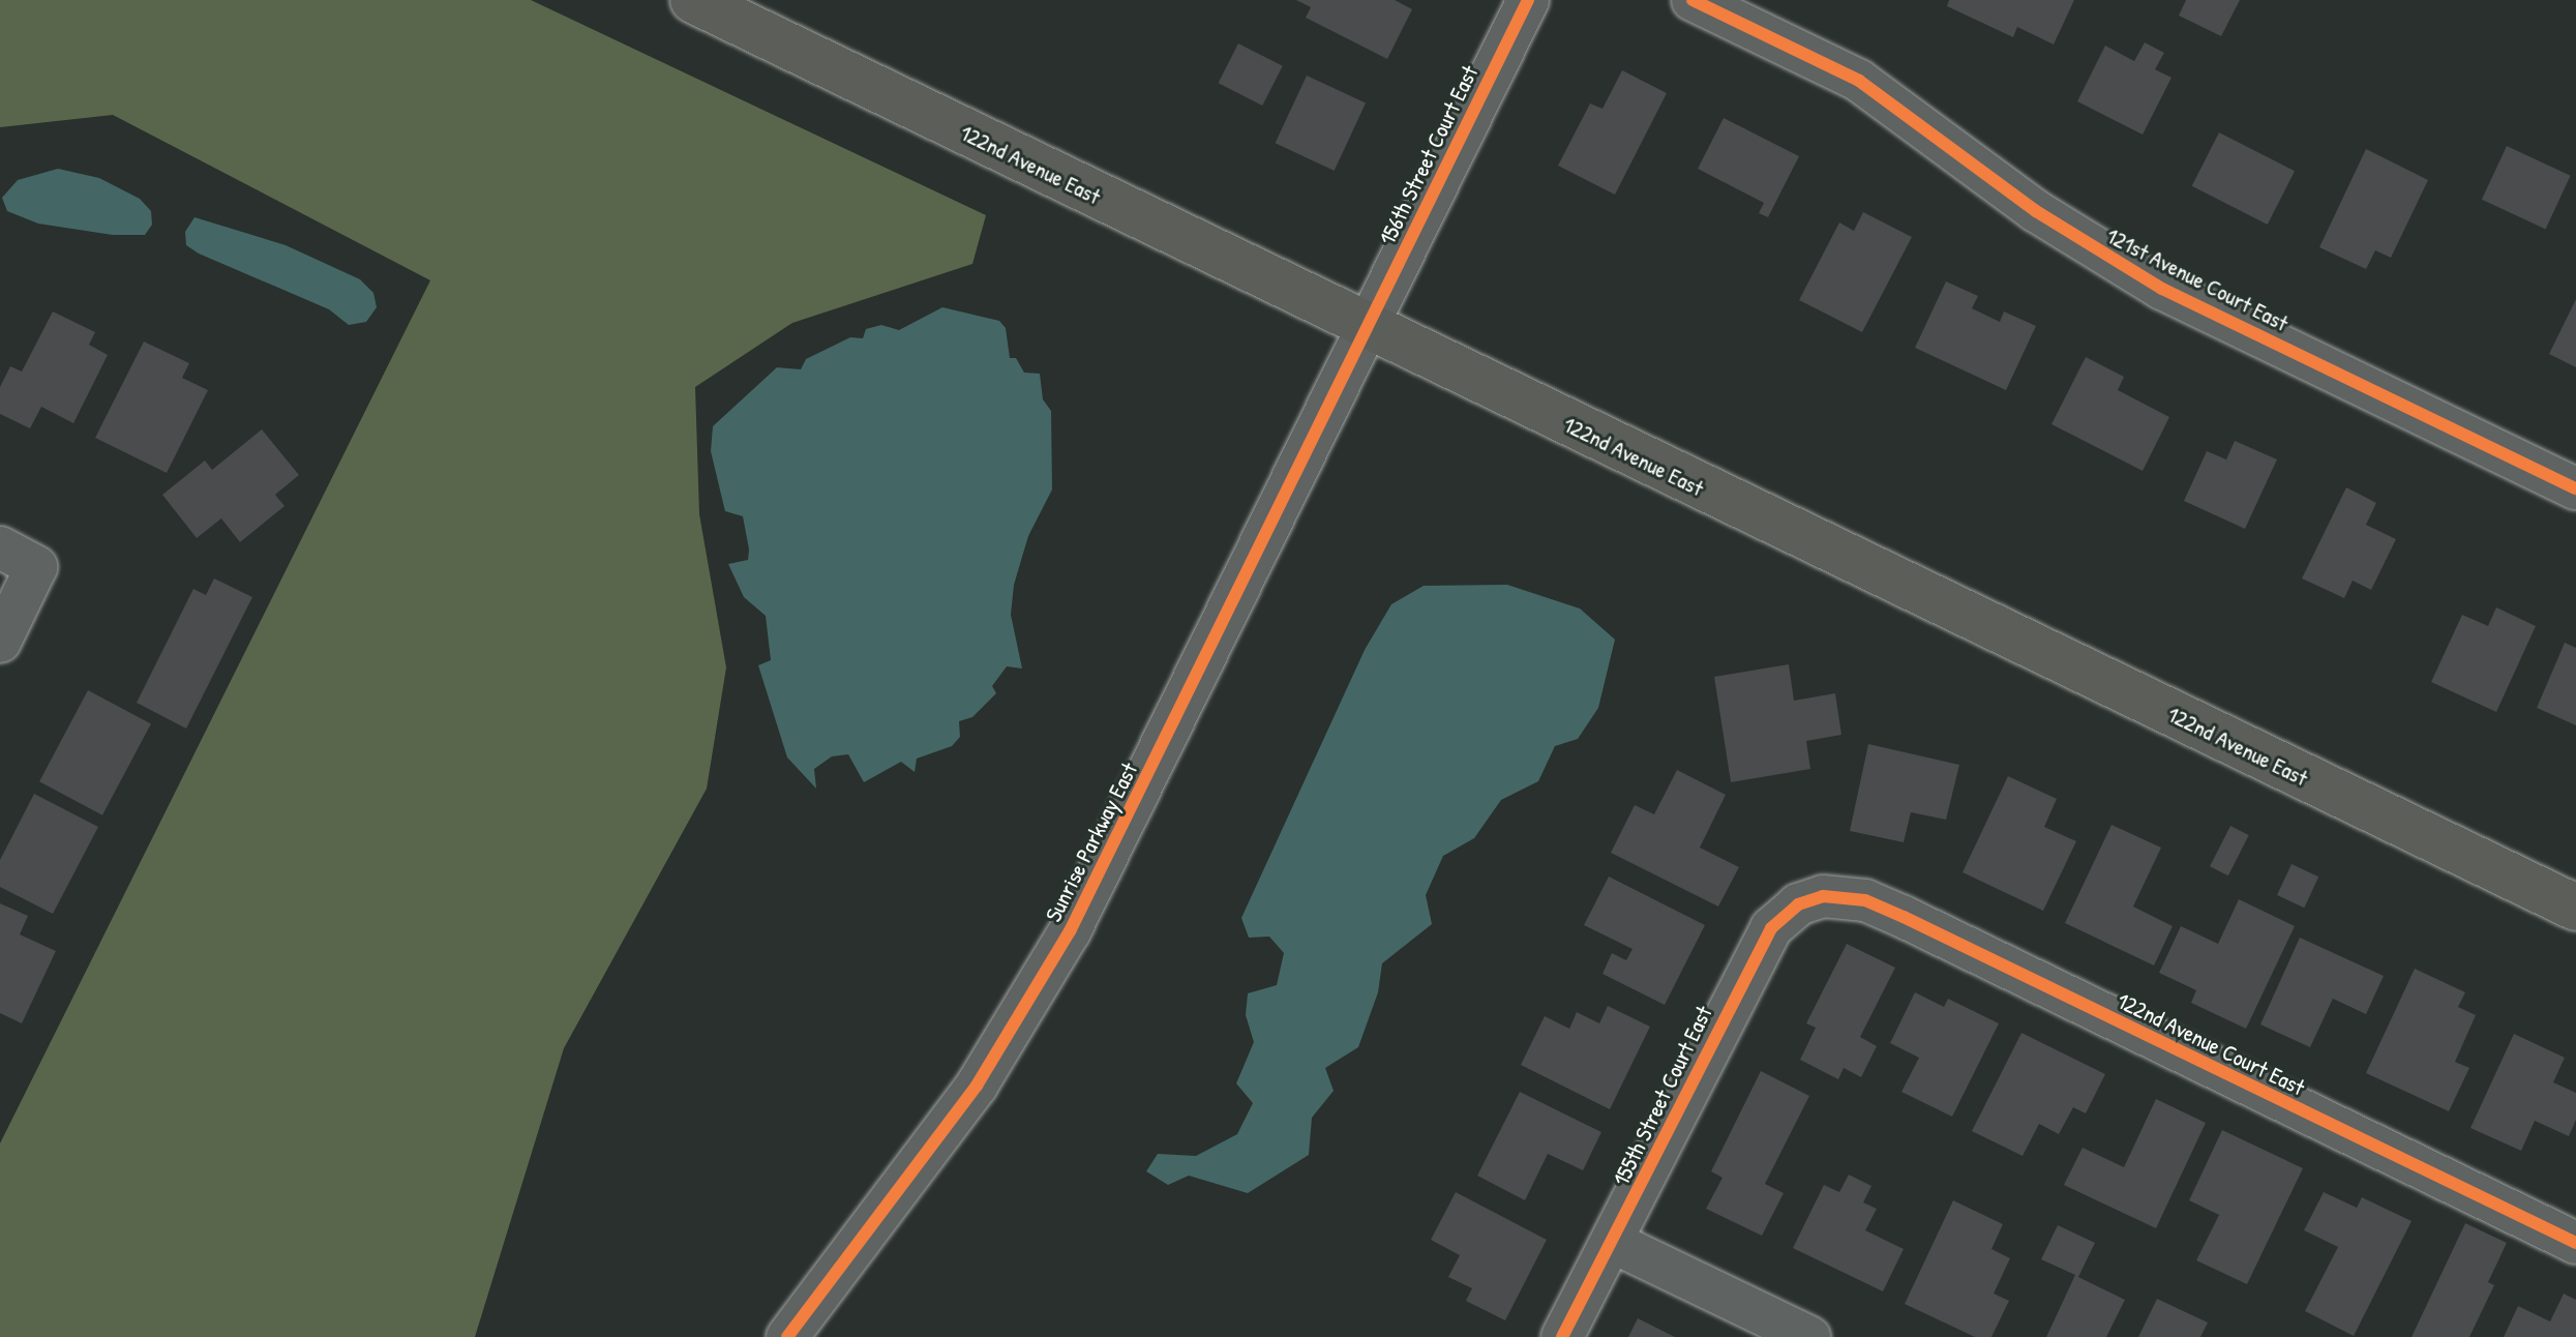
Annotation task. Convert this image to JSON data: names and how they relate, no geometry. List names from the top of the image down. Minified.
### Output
{"streets":{"main road":["122nd Avenue East"],"street":["156th Street Court East","121st Avenue Court East","Sunrise Parkway East","122nd Avenue Court East","155th Street Court East"]},"crossings":[["156th Street Court East","122nd Avenue East"],["156th Street Court East","Sunrise Parkway East"],["122nd Avenue East","Sunrise Parkway East"],["122nd Avenue Court East","155th Street Court East"]]}
